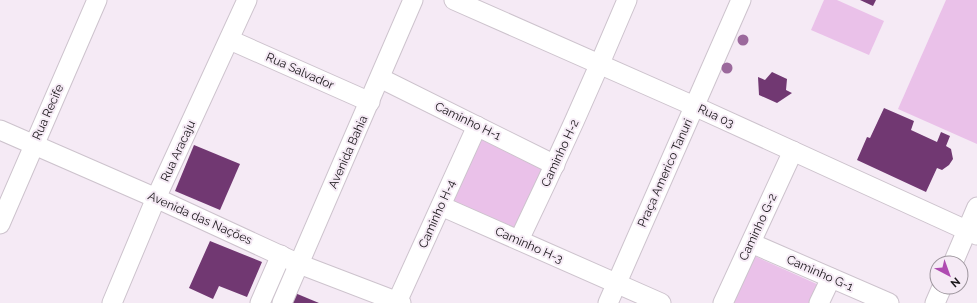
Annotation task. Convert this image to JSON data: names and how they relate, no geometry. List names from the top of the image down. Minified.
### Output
{"streets":{"street":["Rua Salvador","Rua Recife","Rua 03","Caminho H-1","Rua Aracaju","Avenida Bahia","Caminho H-2","Praça Americo Tanuri","Caminho H-4","Avenida das Nações","Caminho G-2","Caminho H-3","Caminho G-1"]},"crossings":[["Rua Salvador","Rua Aracaju"],["Rua Salvador","Avenida Bahia"],["Rua Recife","Avenida das Nações"],["Rua 03","Caminho H-2"],["Rua 03","Praça Americo Tanuri"],["Rua 03","Caminho G-2"],["Caminho H-1","Avenida Bahia"],["Caminho H-1","Caminho H-2"],["Caminho H-1","Caminho H-4"],["Rua Aracaju","Avenida das Nações"],["Avenida Bahia","Avenida das Nações"],["Caminho H-2","Caminho H-3"],["Praça Americo Tanuri","Caminho H-3"],["Caminho H-4","Avenida das Nações"],["Caminho H-4","Caminho H-3"],["Caminho G-2","Caminho G-1"]],"north":"bottom right"}
